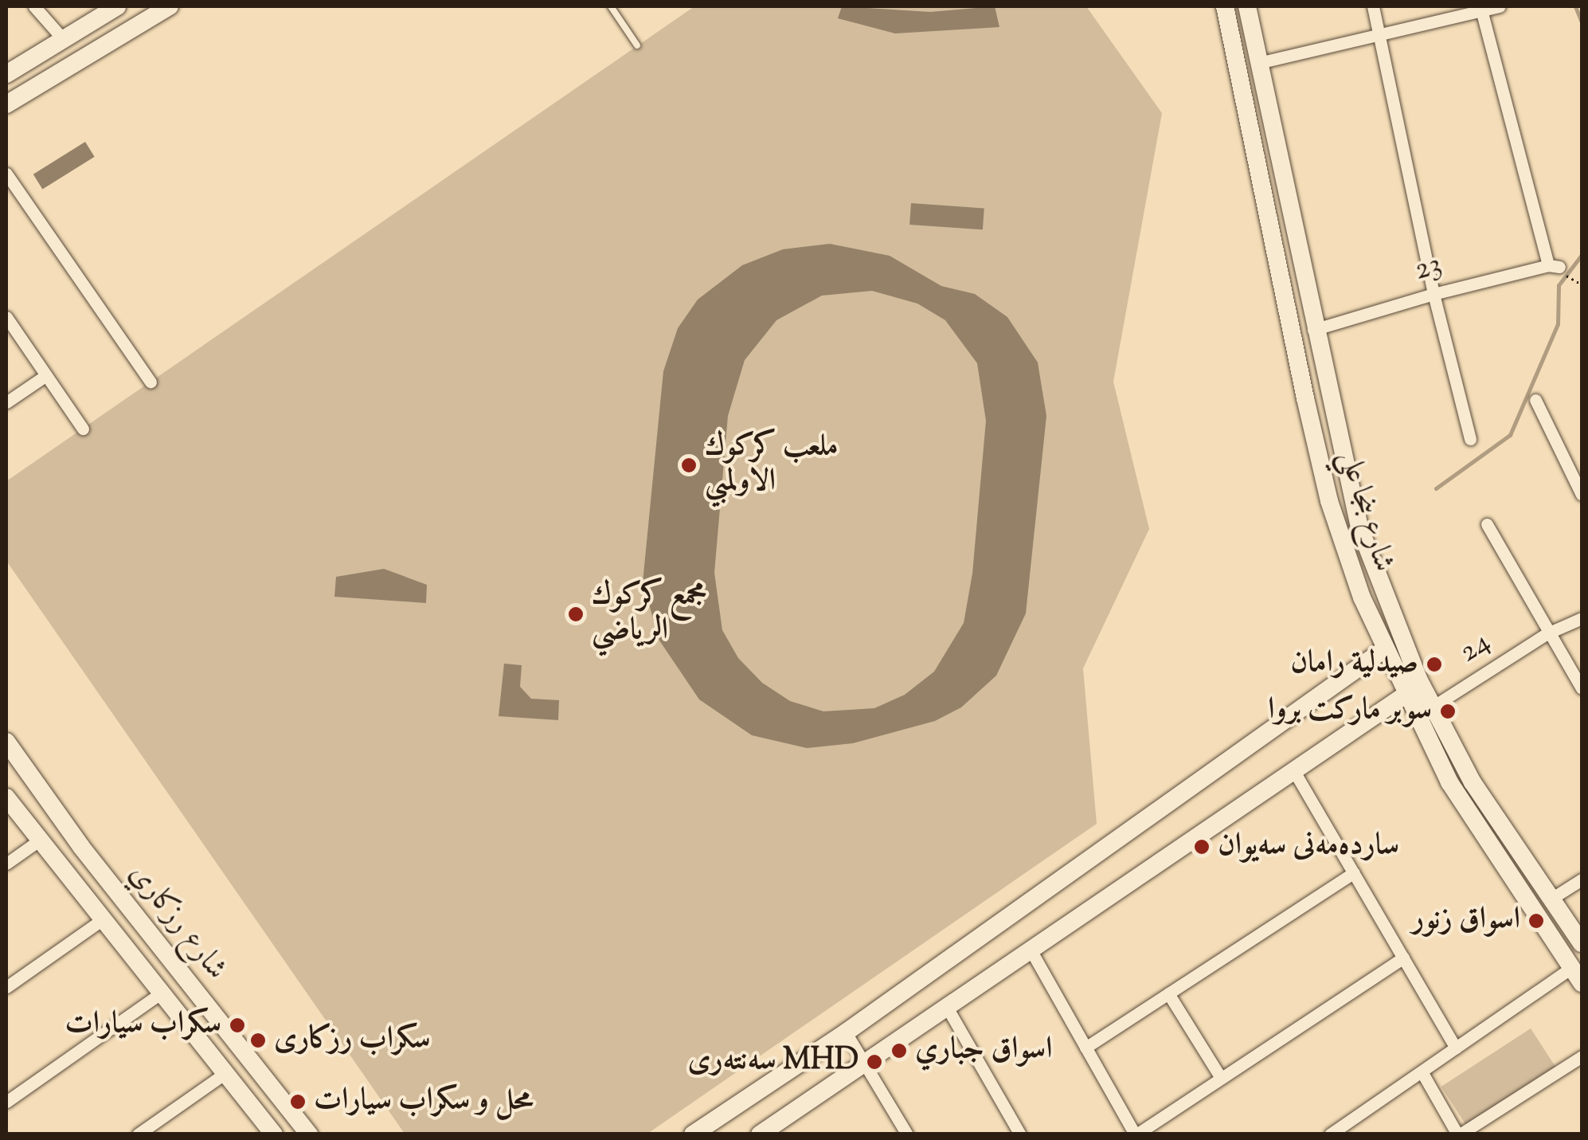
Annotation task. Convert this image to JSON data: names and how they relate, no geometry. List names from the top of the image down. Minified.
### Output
{"streets":{"street":["23","شارع بنجا علي","24","شارع رزكاري"]},"crossings":[["23","شارع بنجا علي"],["شارع بنجا علي","24"]],"places":["ملعب كركوك الاولمبي","مجمع كركوك الرياضي","صيدلية رامان","سوبر ماركت بروا","ساردەمەنی سەیوان","اسواق زنور","سكراب سيارات","سكراب رزكارى","اسواق جباري","سەنتەری MHD","محل و سكراب سيارات"]}
